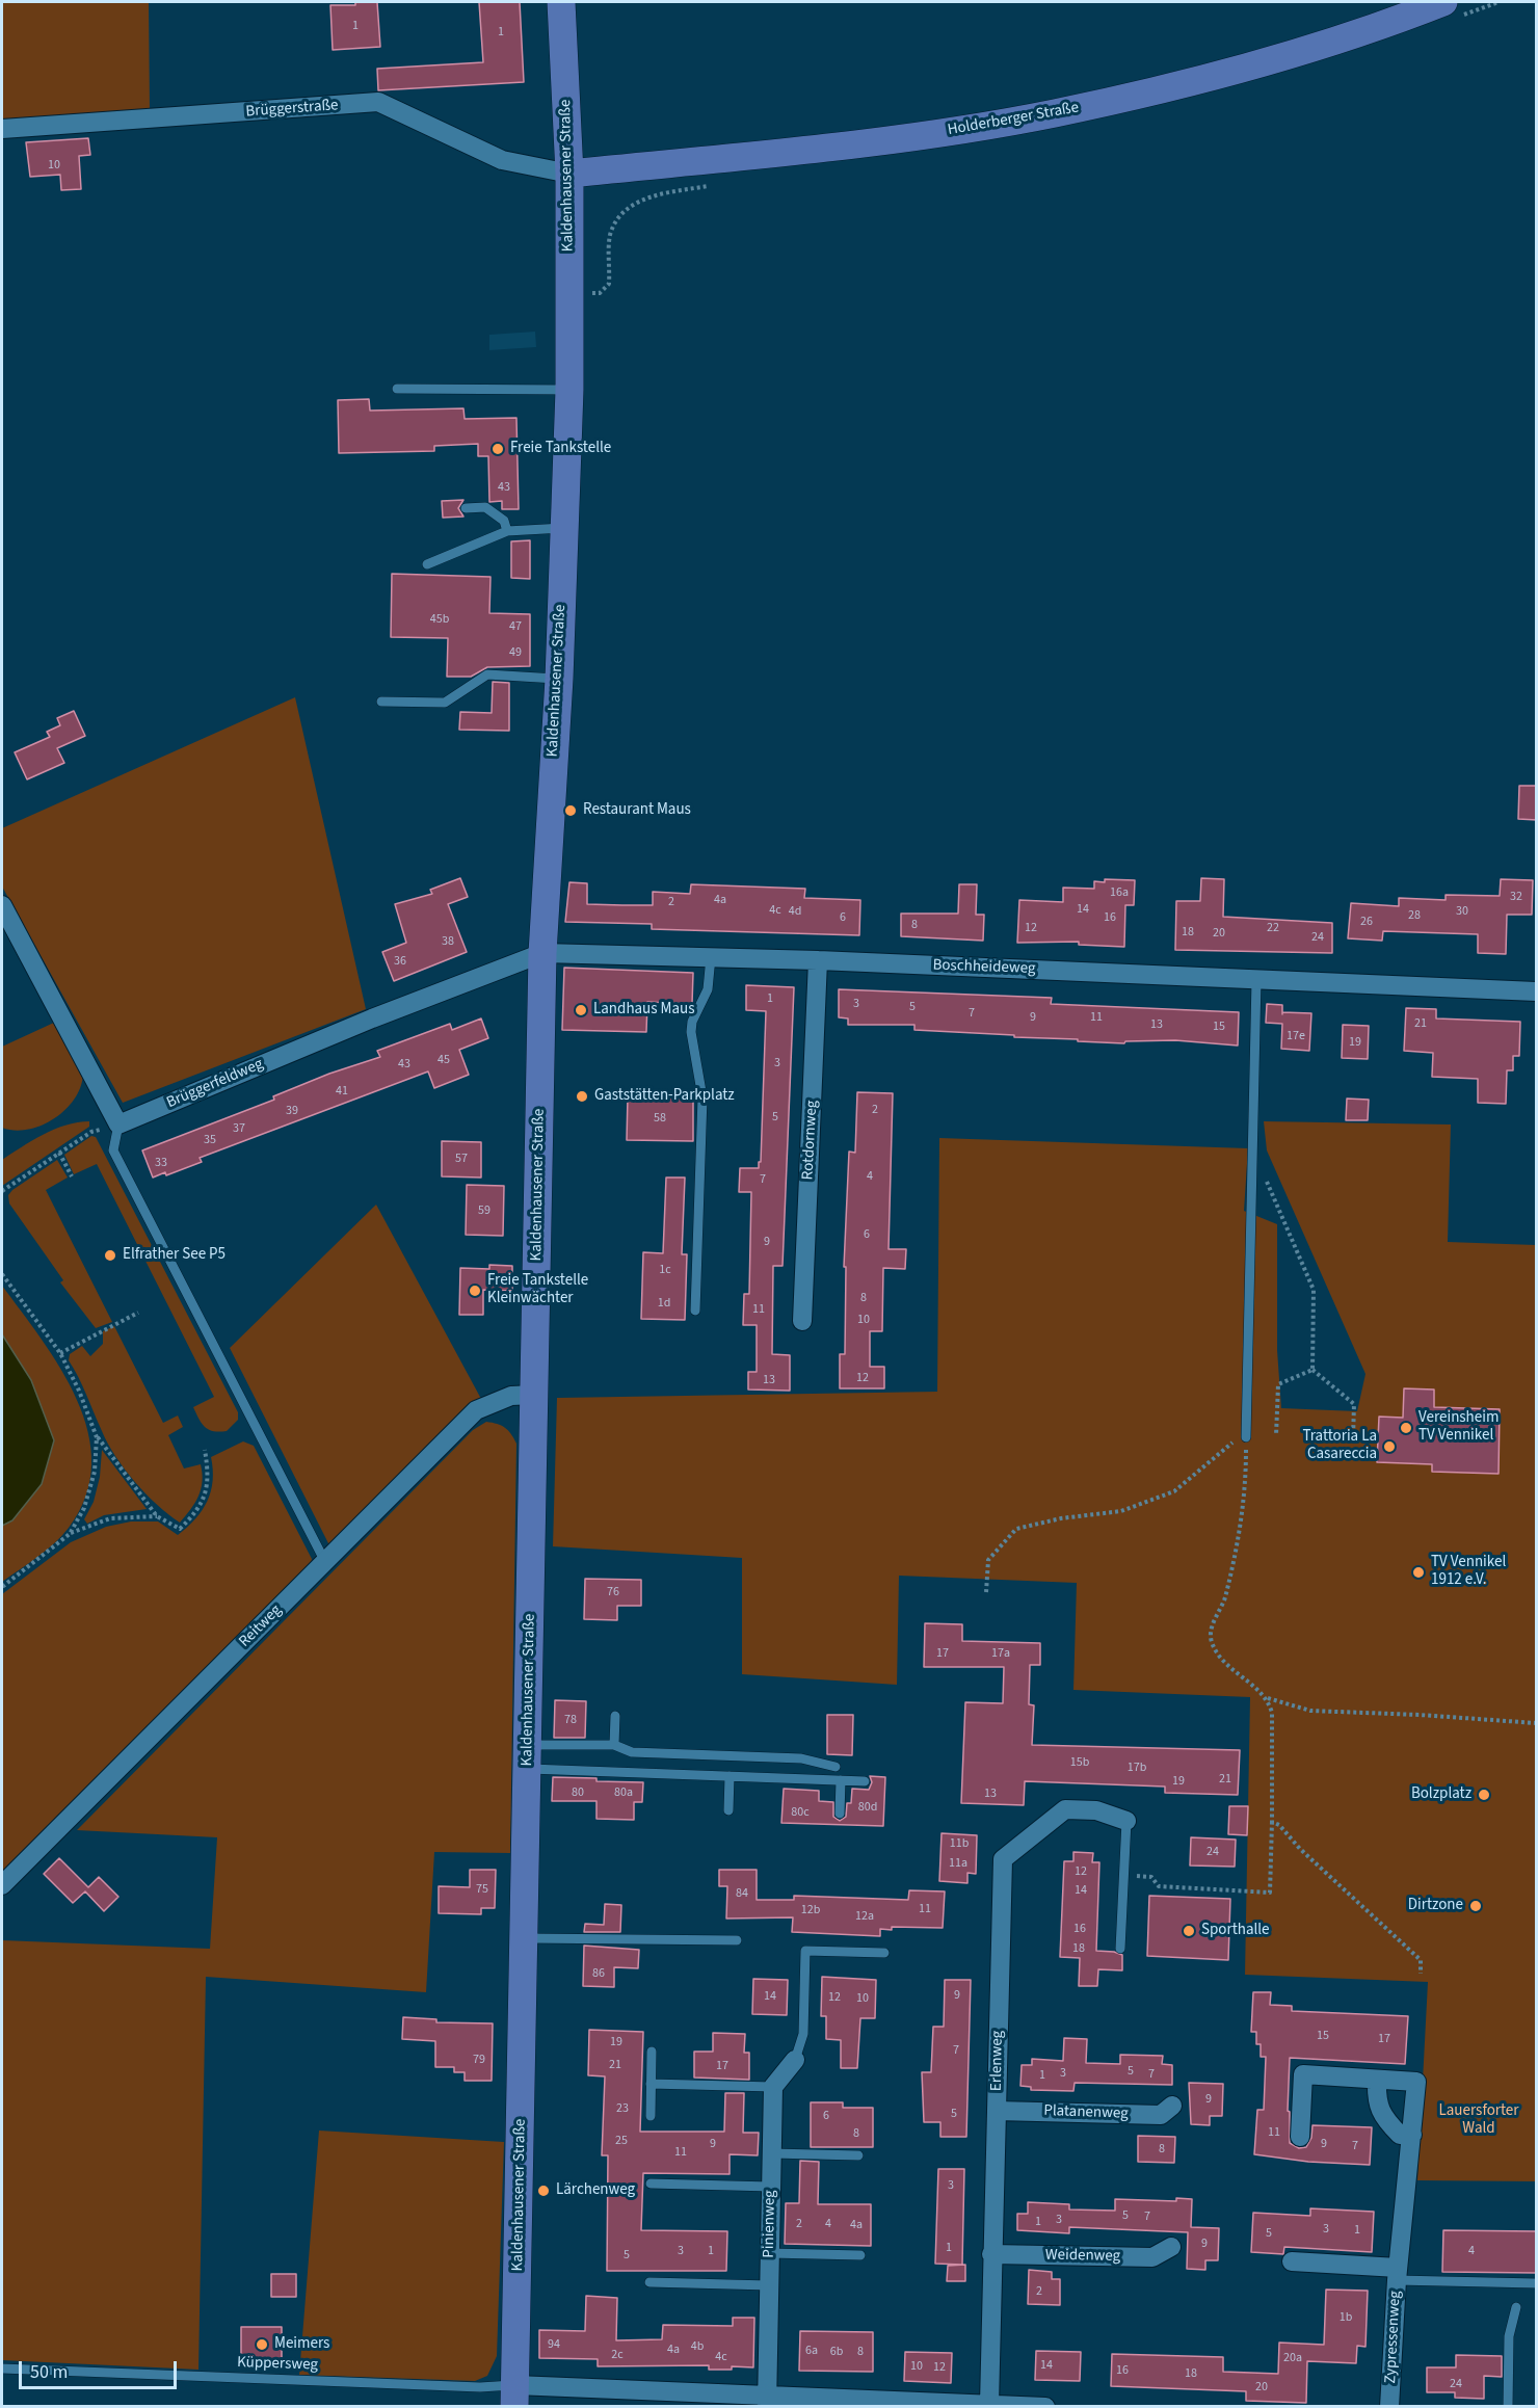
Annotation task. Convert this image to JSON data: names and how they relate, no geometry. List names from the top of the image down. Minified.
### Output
{"streets":{"main road":["Holderberger Straße","Kaldenhausener Straße"],"street":["Brüggerstraße","Boschheideweg","Brüggerfeldweg","Rotdornweg","Reitweg","Erlenweg","Platanenweg","Pinienweg","Weidenweg","Zypressenweg"],"lane":["Küppersweg"]},"crossings":[["Brüggerstraße","Holderberger Straße"],["Brüggerstraße","Kaldenhausener Straße"],["Holderberger Straße","Kaldenhausener Straße"],["Kaldenhausener Straße","Boschheideweg"],["Kaldenhausener Straße","Brüggerfeldweg"],["Kaldenhausener Straße","Reitweg"],["Kaldenhausener Straße","Küppersweg"],["Boschheideweg","Brüggerfeldweg"],["Boschheideweg","Rotdornweg"],["Erlenweg","Platanenweg"],["Erlenweg","Weidenweg"]],"parks":["Lauersforter Wald"],"places":["Freie Tankstelle","Restaurant Maus","Landhaus Maus","Gaststätten-Parkplatz","Elfrather See P5","Freie Tankstelle Kleinwächter","Vereinsheim TV Vennikel","Trattoria La Casareccia","TV Vennikel 1912 e.V.","Bolzplatz","Dirtzone","Sporthalle","Lärchenweg","Meimers"],"house_numbers":["1","1","10","43","45b","47","49","16a","32","4a","2","14","4c","4d","30","28","6","16","26","8","12","22","18","20","24","38","36","1","3","5","7","9","11","21","13","15","17e","19","45","3","43","41","2","39","5","58","37","35","57","33","4","7","59","6","9","1c","8","1d","11","10","12","13","76","17","17a","78","15b","17b","21","19","80","80a","13","80d","80c","11b","24","11a","12","75","14","84","11","12b","12a","16","18","86","9","14","12","10","15","17","19","7","79","21","17","5","3","7","1","9","23","5","6","11","8","25","9","9","7","8","11","3","5","7","3","1","2","4","4a","3","1","5","9","1","3","1","4","5","2","1b","94","4b","4a","6a","6b","8","2c","4c","20a","14","10","12","16","18","24","20"],"scale_bar":"50 m"}
